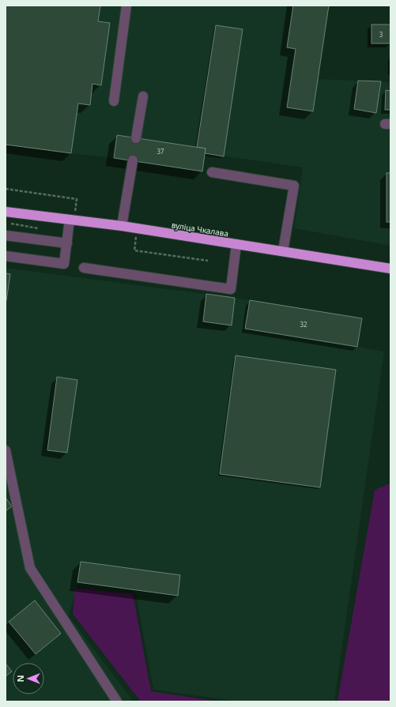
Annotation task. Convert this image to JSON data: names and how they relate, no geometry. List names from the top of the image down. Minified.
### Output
{"streets":{"highway":["вуліца Чкалава"]},"house_numbers":["3","37","32"],"north":"left"}
